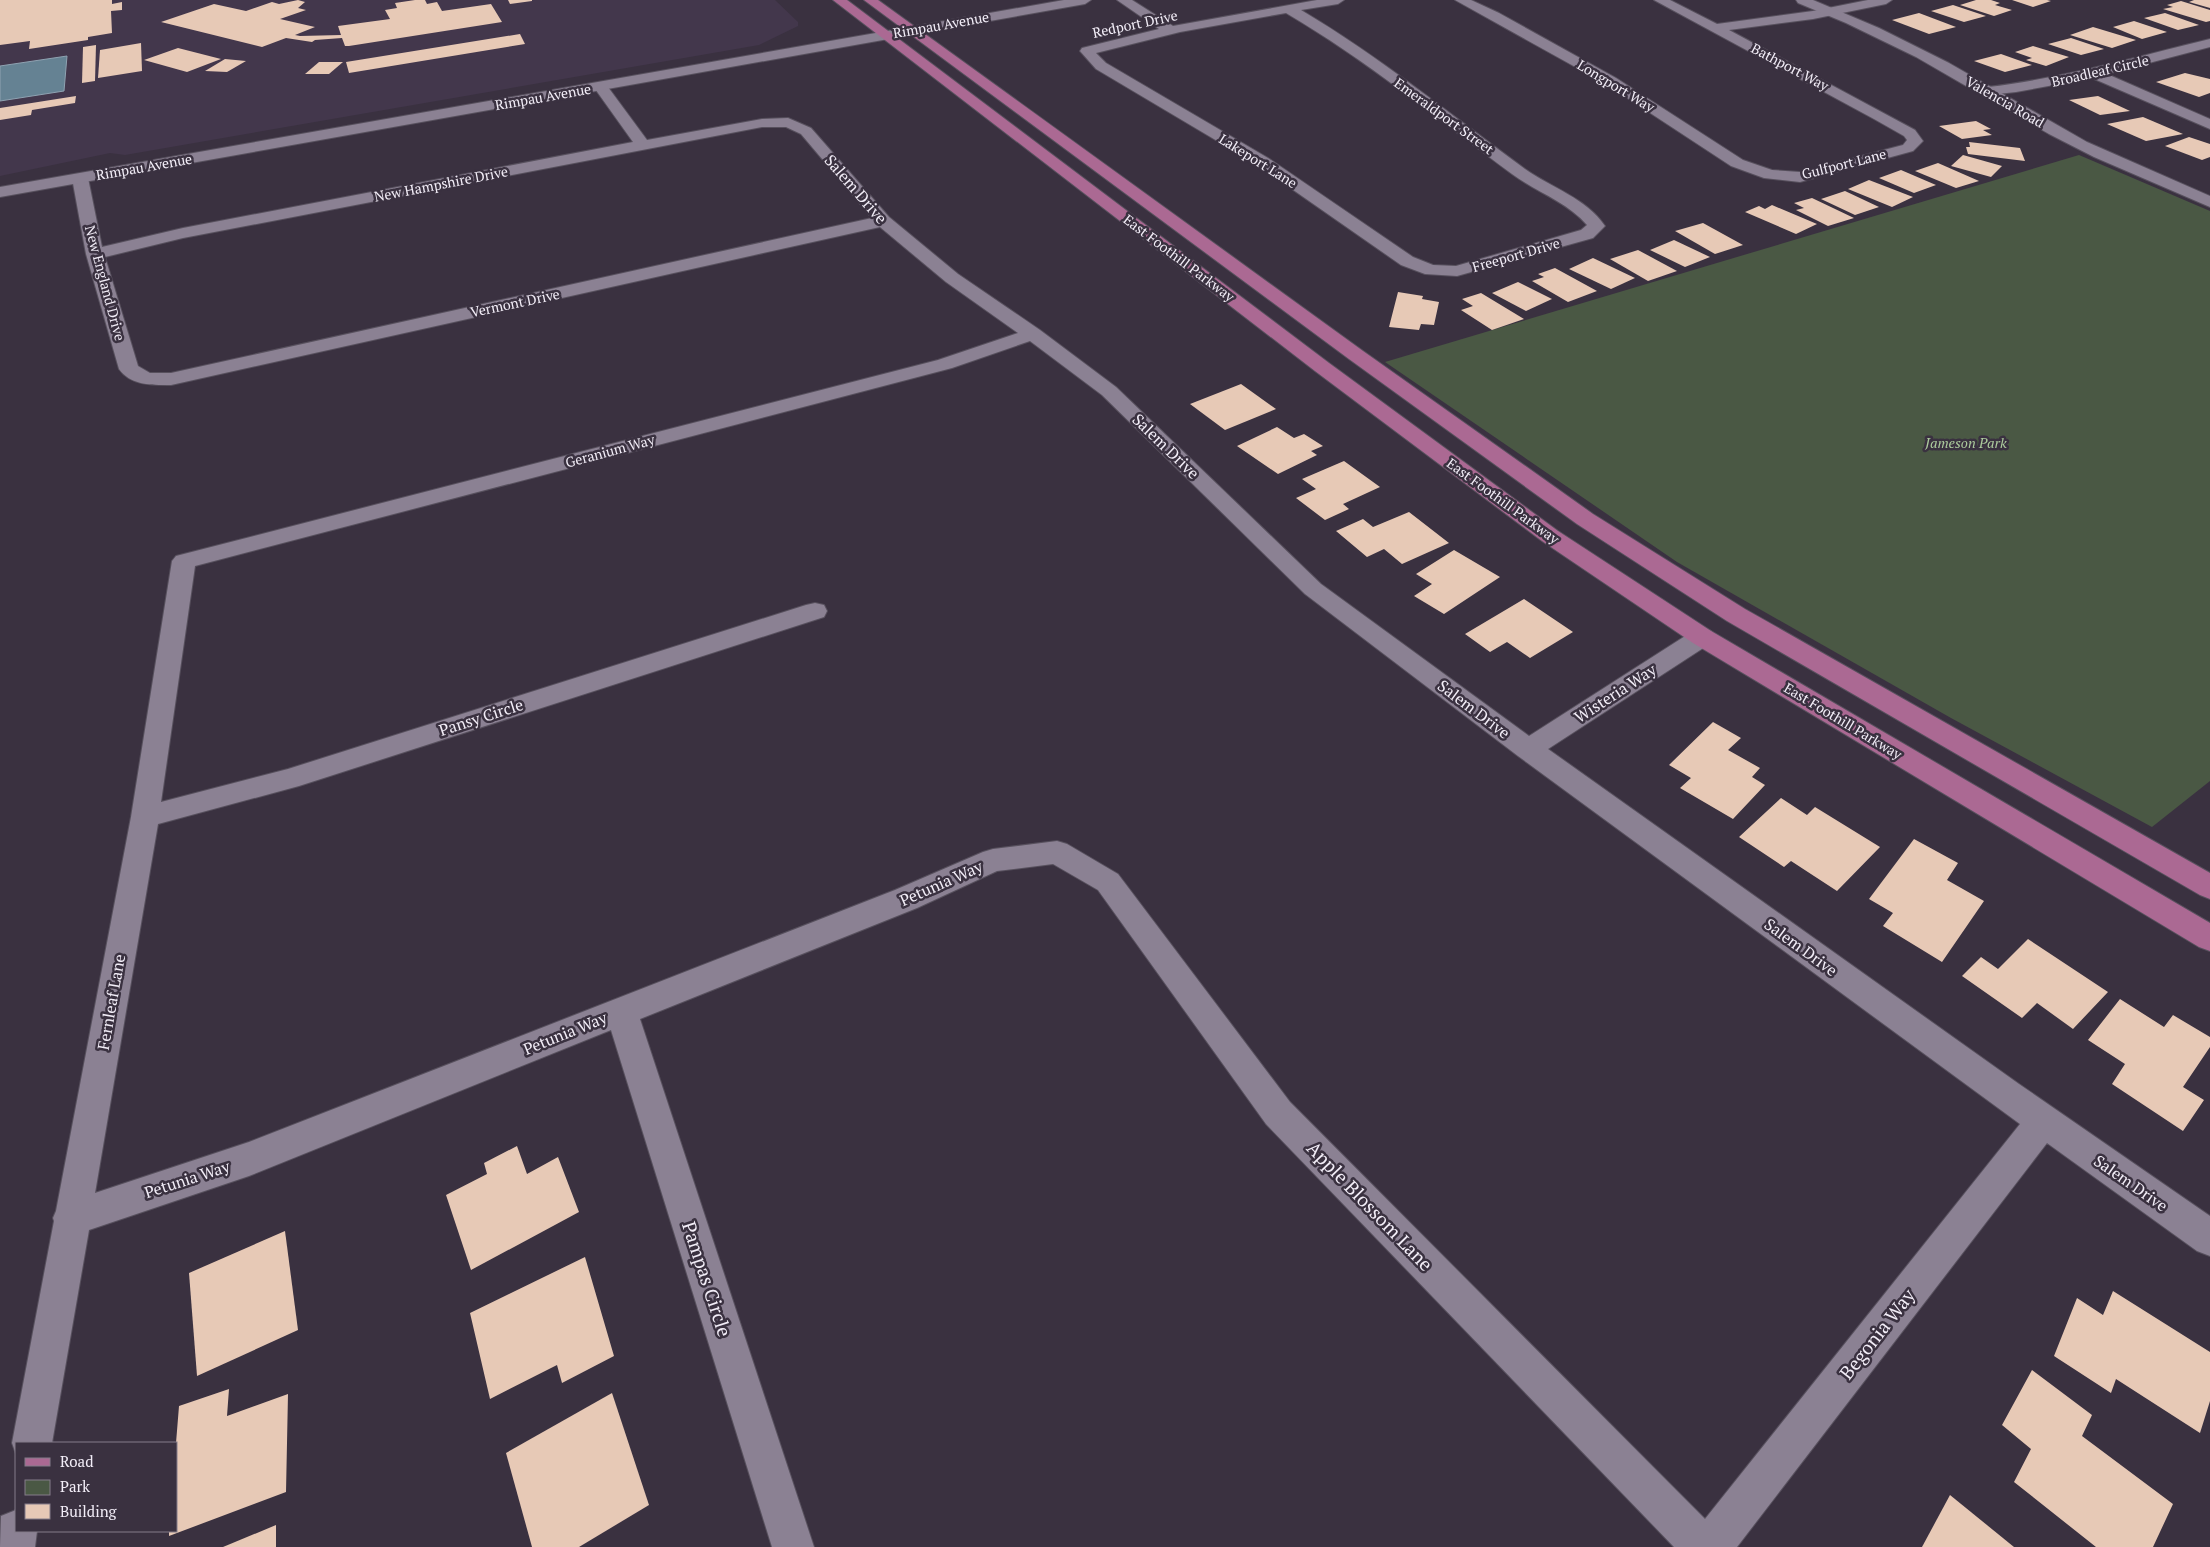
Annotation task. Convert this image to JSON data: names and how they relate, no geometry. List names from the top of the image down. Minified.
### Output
{"streets":{"main road":["East Foothill Parkway"],"street":["Redport Drive","Rimpau Avenue","Bathport Way","Broadleaf Circle","Longport Way","Valencia Road","Emeraldport Street","Lakeport Lane","Gulfport Lane","New Hampshire Drive","Salem Drive","Freeport Drive","New England Drive","Vermont Drive","Geranium Way","Wisteria Way","Pansy Circle","Petunia Way","Fernleaf Lane","Apple Blossom Lane","Pampas Circle","Begonia Way"]},"crossings":[["Redport Drive","Emeraldport Street"],["Redport Drive","Lakeport Lane"],["Rimpau Avenue","East Foothill Parkway"],["Rimpau Avenue","New England Drive"],["Bathport Way","Gulfport Lane"],["Broadleaf Circle","Valencia Road"],["Longport Way","Gulfport Lane"],["Emeraldport Street","Freeport Drive"],["Lakeport Lane","Freeport Drive"],["New Hampshire Drive","Salem Drive"],["New Hampshire Drive","New England Drive"],["Salem Drive","Vermont Drive"],["Salem Drive","Geranium Way"],["Salem Drive","Wisteria Way"],["Salem Drive","Begonia Way"],["East Foothill Parkway","Wisteria Way"],["New England Drive","Vermont Drive"],["Geranium Way","Fernleaf Lane"],["Pansy Circle","Fernleaf Lane"],["Petunia Way","Fernleaf Lane"],["Petunia Way","Apple Blossom Lane"],["Petunia Way","Pampas Circle"]],"parks":["Jameson Park"],"legend":["Road","Park","Building"]}
